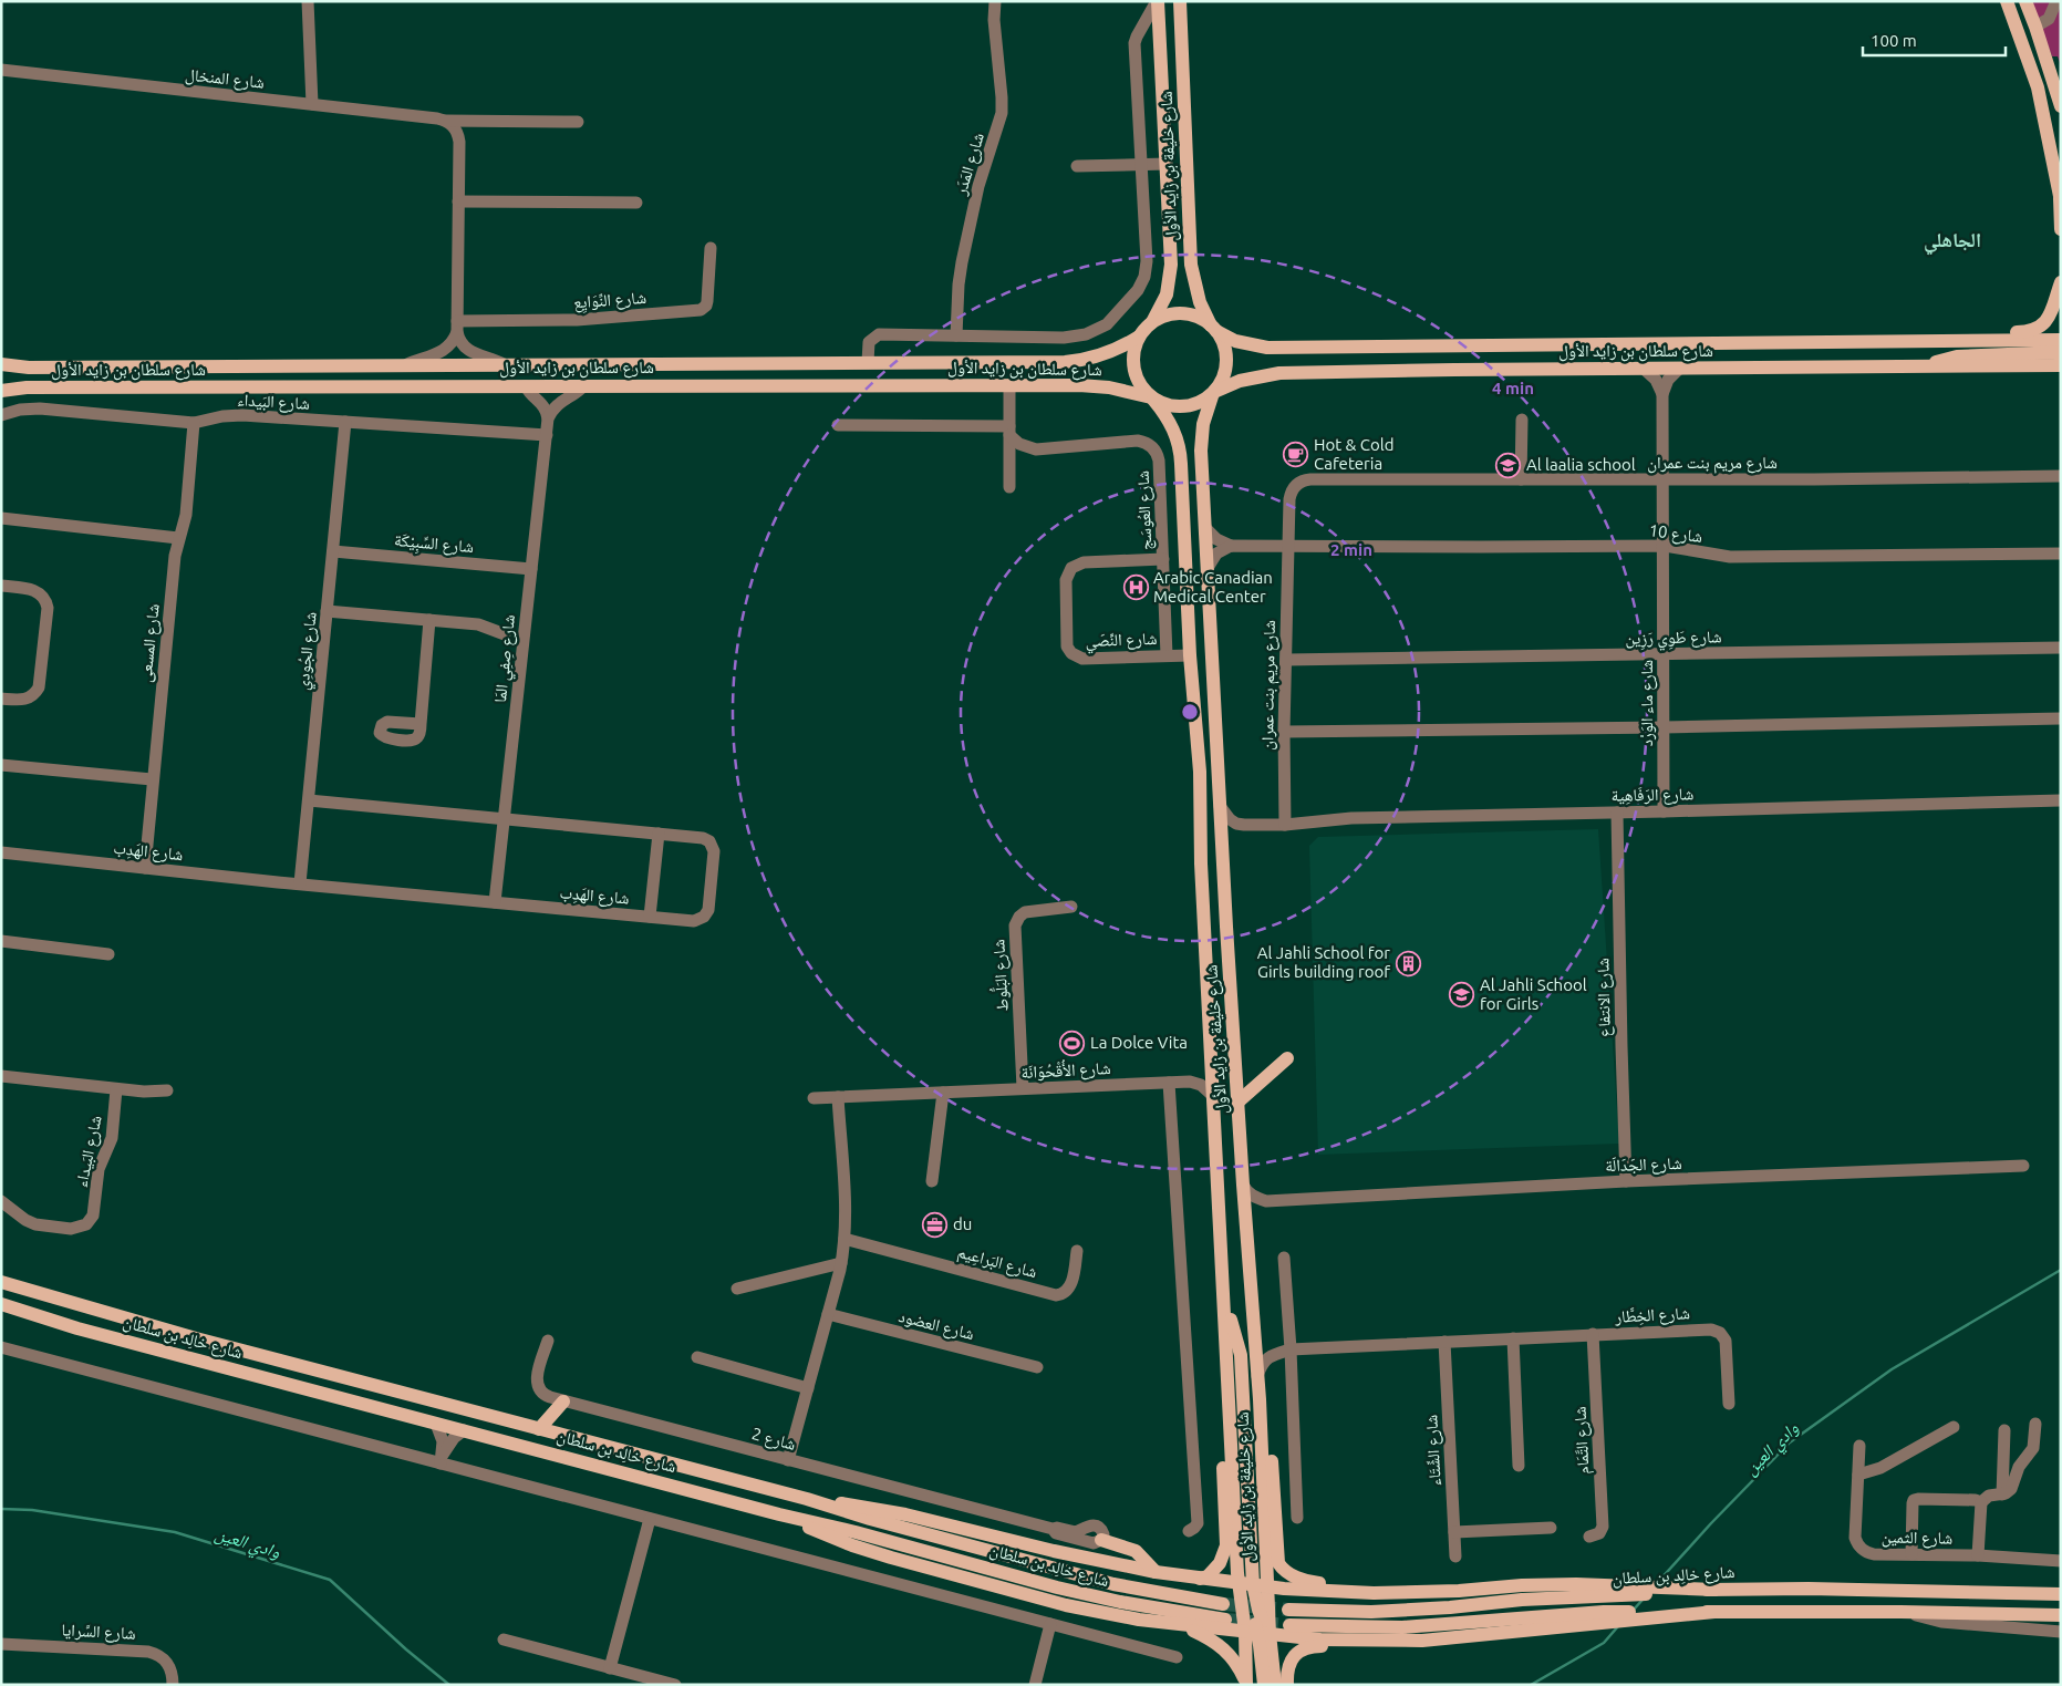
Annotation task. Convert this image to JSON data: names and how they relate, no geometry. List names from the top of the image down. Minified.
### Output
{"streets":{"main road":["شارع خليفة بن زايد الأول","شارع سلطان بن زايد الأول","شارع خالِد بن سلطان"],"street":["شارع المنخال","شارع المَدَر","شارع النِّوَايِع","شارع البَيداء","شارع مريم بنت عمران","شارع العُوسَج","شارع 10","شارع السِّبِيْكَة","شارع طَوِي رَزِين","شارع النِّصَي","شارع المسعى","شارع الجُودِي","شارع صِفِي المَا","شارع ماء الوَرْد","شارع الرَفَاهِية","شارع الهَدِب","شارع البَلُّوط","شارع الانتفاع","شارع الأُقْحُوَانَة","شارع الجَدَالَة","شارع البَراعِيم","شارع الخِطَّار","شارع العضود","شارع 2","شارع التَّمَام","شارع الشِّتَاء","شارع الثمين","شارع السَّرايا"]},"crossings":[["شارع خليفة بن زايد الأول","شارع سلطان بن زايد الأول"],["شارع خليفة بن زايد الأول","شارع النِّصَي"],["شارع خليفة بن زايد الأول","شارع الخِطَّار"],["شارع البَيداء","شارع المسعى"],["شارع البَيداء","شارع الجُودِي"],["شارع البَيداء","شارع صِفِي المَا"],["شارع مريم بنت عمران","شارع 10"],["شارع مريم بنت عمران","شارع طَوِي رَزِين"],["شارع مريم بنت عمران","شارع ماء الوَرْد"],["شارع مريم بنت عمران","شارع الرَفَاهِية"],["شارع العُوسَج","شارع النِّصَي"],["شارع 10","شارع ماء الوَرْد"],["شارع السِّبِيْكَة","شارع الجُودِي"],["شارع السِّبِيْكَة","شارع صِفِي المَا"],["شارع طَوِي رَزِين","شارع ماء الوَرْد"],["شارع المسعى","شارع الهَدِب"],["شارع الجُودِي","شارع الهَدِب"],["شارع صِفِي المَا","شارع الهَدِب"],["شارع ماء الوَرْد","شارع الرَفَاهِية"],["شارع الرَفَاهِية","شارع الانتفاع"],["شارع البَلُّوط","شارع الأُقْحُوَانَة"],["شارع الانتفاع","شارع الجَدَالَة"],["شارع الخِطَّار","شارع التَّمَام"],["شارع الخِطَّار","شارع الشِّتَاء"]],"districts":["الجاهلي"],"water":["وادي العين"],"places":{"cafe":["Hot & Cold Cafeteria"],"school or university":["Al laalia school","Al Jahli School for Girls"],"hospital":["Arabic Canadian Medical Center"],"building":["Al Jahli School for Girls building roof"],"sports":["La Dolce Vita"],"office":["du"]},"scale_bar":"100 m","rings":["4 min","2 min"]}
